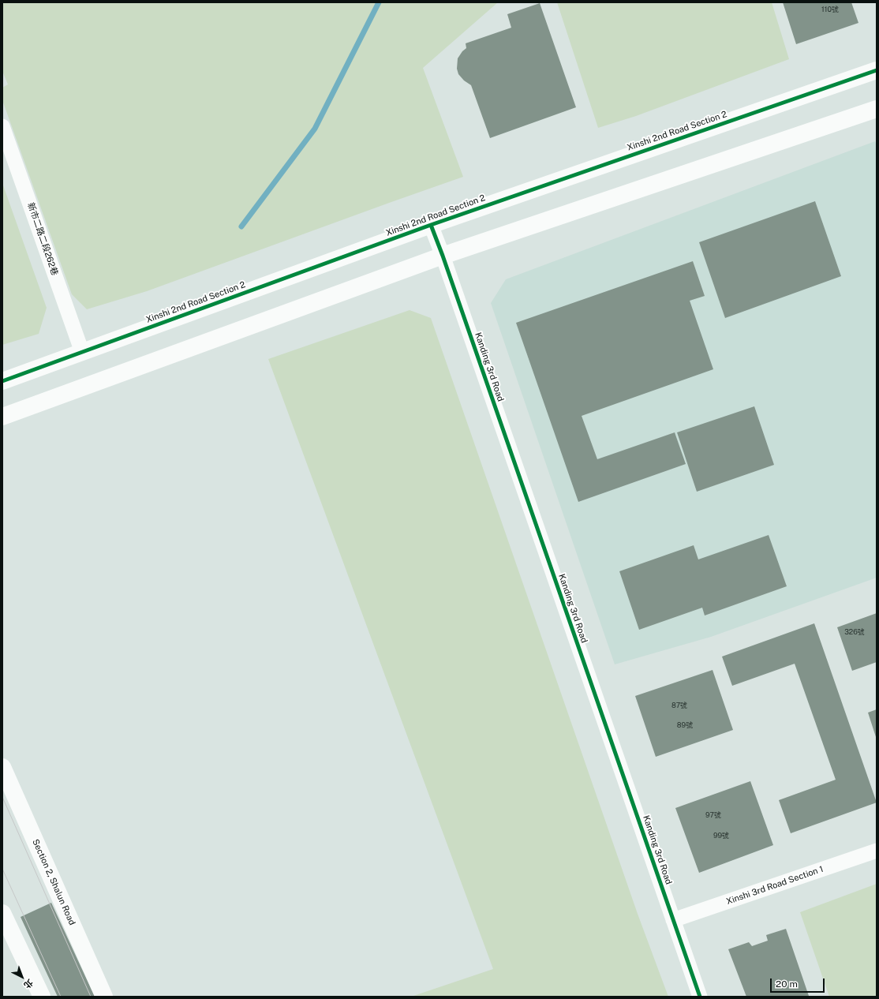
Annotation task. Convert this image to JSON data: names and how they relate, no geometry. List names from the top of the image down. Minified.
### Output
{"streets":{"street":["Xinshi 2nd Road Section 2","新市二路二段262巷","Kanding 3rd Road","Section 2, Shalun Road","Xinshi 3rd Road Section 1"]},"crossings":[["Xinshi 2nd Road Section 2","新市二路二段262巷"],["Xinshi 2nd Road Section 2","Kanding 3rd Road"],["Kanding 3rd Road","Xinshi 3rd Road Section 1"]],"house_numbers":["110號","326號","87號","89號","97號","99號"],"scale_bar":"20 m","north":"bottom right"}
